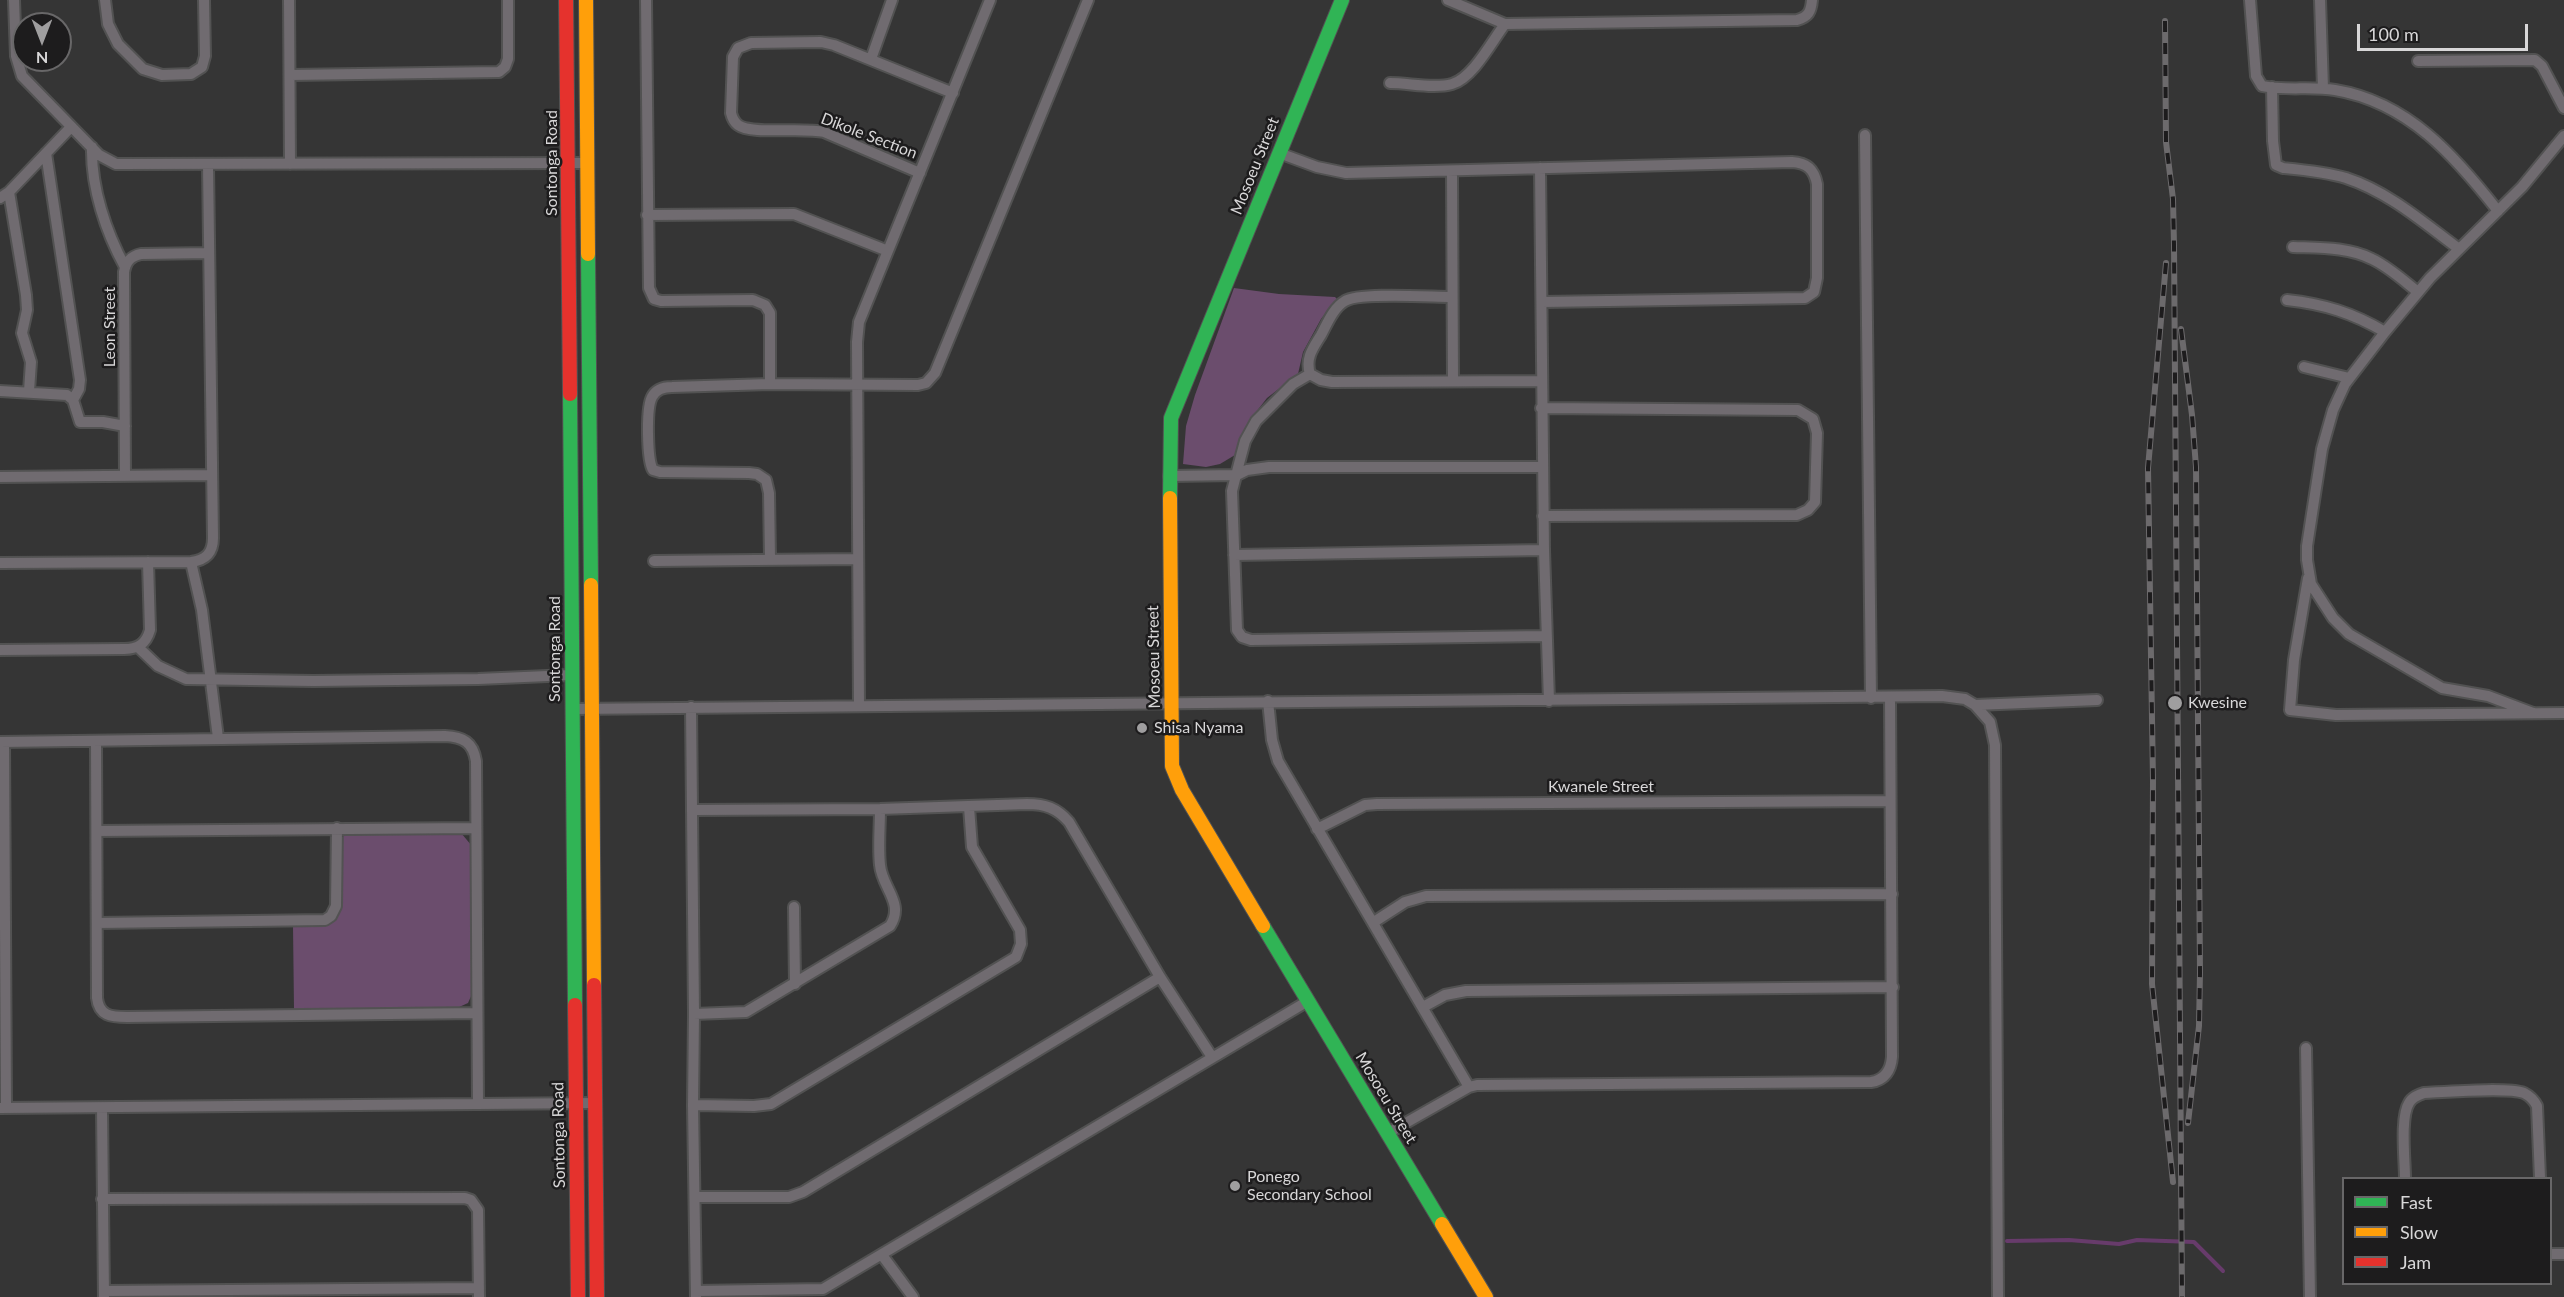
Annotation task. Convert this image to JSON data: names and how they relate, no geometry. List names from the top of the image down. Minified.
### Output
{"streets":{"main road":["Sontonga Road","Mosoeu Street"],"street":["Dikole Section","Leon Street","Kwanele Street"]},"places":["Kwesine","Shisa Nyama","Ponego Secondary School"],"legend":["Fast","Slow","Jam"],"scale_bar":"100 m","north":"bottom"}
